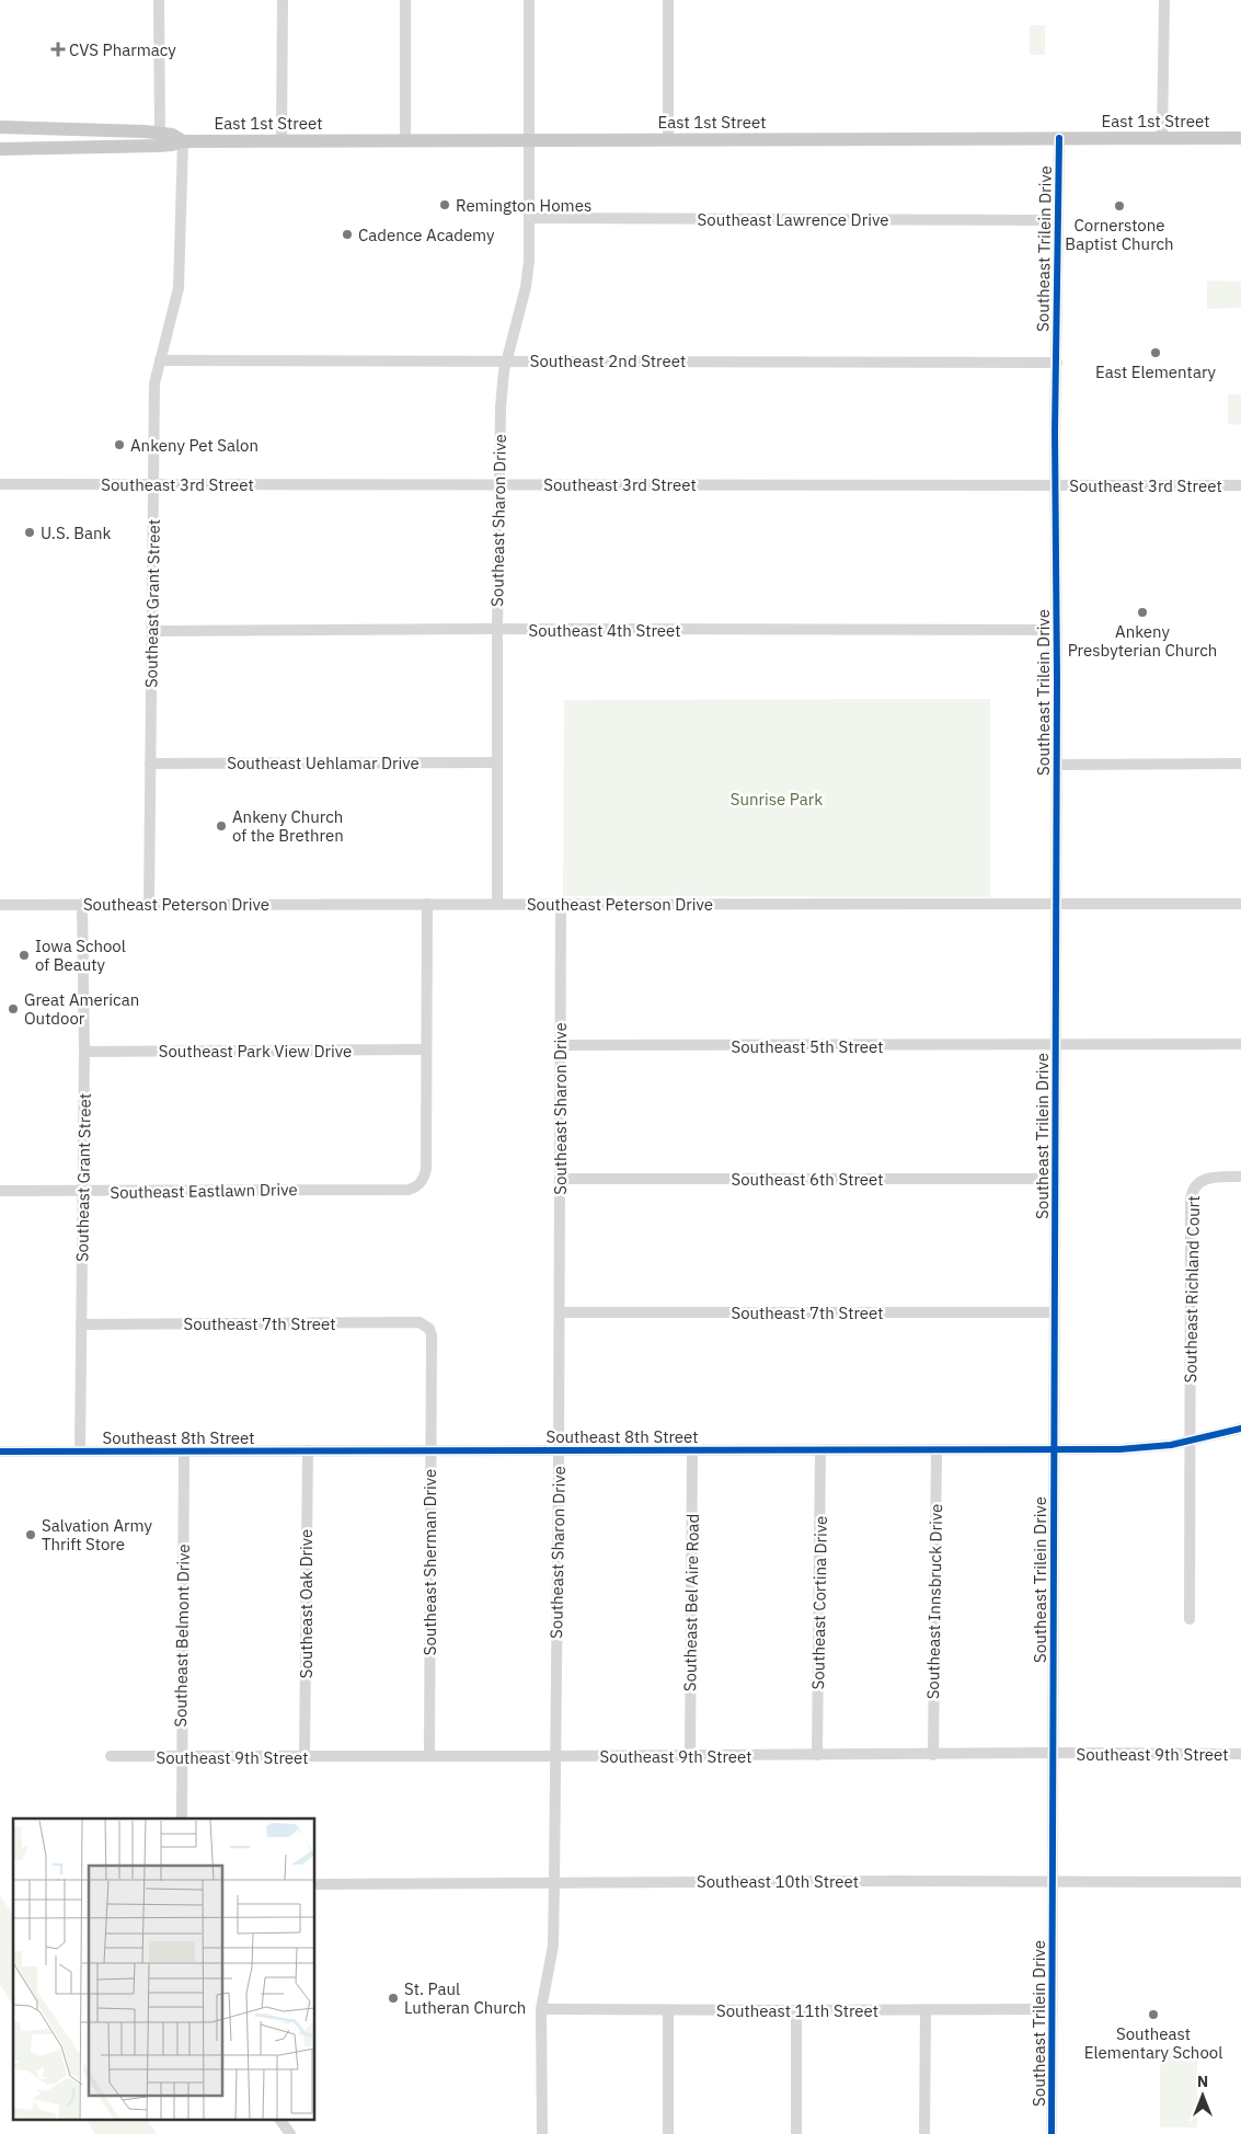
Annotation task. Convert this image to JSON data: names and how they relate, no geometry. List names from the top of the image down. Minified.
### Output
{"streets":{"main road":["East 1st Street"],"street":["Southeast Lawrence Drive","Southeast Trilein Drive","Southeast 2nd Street","Southeast 3rd Street","Southeast Sharon Drive","Southeast Grant Street","Southeast 4th Street","Southeast Uehlamar Drive","Southeast Peterson Drive","Southeast 5th Street","Southeast Park View Drive","Southeast 6th Street","Southeast Eastlawn Drive","Southeast Richland Court","Southeast 7th Street","Southeast 8th Street","Southeast Sherman Drive","Southeast Innsbruck Drive","Southeast Bel Aire Road","Southeast Cortina Drive","Southeast Oak Drive","Southeast Belmont Drive","Southeast 9th Street","Southeast 10th Street","Southeast 11th Street"]},"crossings":[["East 1st Street","Southeast Trilein Drive"],["East 1st Street","Southeast Sharon Drive"],["East 1st Street","Southeast Grant Street"],["Southeast Lawrence Drive","Southeast Trilein Drive"],["Southeast Lawrence Drive","Southeast Sharon Drive"],["Southeast Trilein Drive","Southeast 2nd Street"],["Southeast Trilein Drive","Southeast 3rd Street"],["Southeast Trilein Drive","Southeast 4th Street"],["Southeast Trilein Drive","Southeast Peterson Drive"],["Southeast Trilein Drive","Southeast 5th Street"],["Southeast Trilein Drive","Southeast 6th Street"],["Southeast Trilein Drive","Southeast 7th Street"],["Southeast Trilein Drive","Southeast 8th Street"],["Southeast Trilein Drive","Southeast 9th Street"],["Southeast Trilein Drive","Southeast 10th Street"],["Southeast Trilein Drive","Southeast 11th Street"],["Southeast 2nd Street","Southeast Sharon Drive"],["Southeast 2nd Street","Southeast Grant Street"],["Southeast 3rd Street","Southeast Sharon Drive"],["Southeast 3rd Street","Southeast Grant Street"],["Southeast Sharon Drive","Southeast 4th Street"],["Southeast Sharon Drive","Southeast Uehlamar Drive"],["Southeast Sharon Drive","Southeast Peterson Drive"],["Southeast Sharon Drive","Southeast 5th Street"],["Southeast Sharon Drive","Southeast 6th Street"],["Southeast Sharon Drive","Southeast 7th Street"],["Southeast Sharon Drive","Southeast 8th Street"],["Southeast Sharon Drive","Southeast 9th Street"],["Southeast Sharon Drive","Southeast 10th Street"],["Southeast Sharon Drive","Southeast 11th Street"],["Southeast Grant Street","Southeast 4th Street"],["Southeast Grant Street","Southeast Uehlamar Drive"],["Southeast Grant Street","Southeast Peterson Drive"],["Southeast Grant Street","Southeast Park View Drive"],["Southeast Grant Street","Southeast Eastlawn Drive"],["Southeast Grant Street","Southeast 7th Street"],["Southeast Grant Street","Southeast 8th Street"],["Southeast Park View Drive","Southeast Eastlawn Drive"],["Southeast Richland Court","Southeast 8th Street"],["Southeast 7th Street","Southeast Sherman Drive"],["Southeast 8th Street","Southeast Sherman Drive"],["Southeast 8th Street","Southeast Innsbruck Drive"],["Southeast 8th Street","Southeast Bel Aire Road"],["Southeast 8th Street","Southeast Cortina Drive"],["Southeast 8th Street","Southeast Oak Drive"],["Southeast 8th Street","Southeast Belmont Drive"],["Southeast Sherman Drive","Southeast 9th Street"],["Southeast Innsbruck Drive","Southeast 9th Street"],["Southeast Bel Aire Road","Southeast 9th Street"],["Southeast Cortina Drive","Southeast 9th Street"],["Southeast Oak Drive","Southeast 9th Street"],["Southeast Belmont Drive","Southeast 9th Street"]],"parks":["Sunrise Park"],"places":{"health":["CVS Pharmacy"],"other":["Remington Homes","Cornerstone Baptist Church","Cadence Academy","East Elementary","Ankeny Pet Salon","U.S. Bank","Ankeny Presbyterian Church","Ankeny Church of the Brethren","Iowa School of Beauty","Great American Outdoor","Salvation Army Thrift Store","St. Paul Lutheran Church","Southeast Elementary School"]},"north":"top"}
